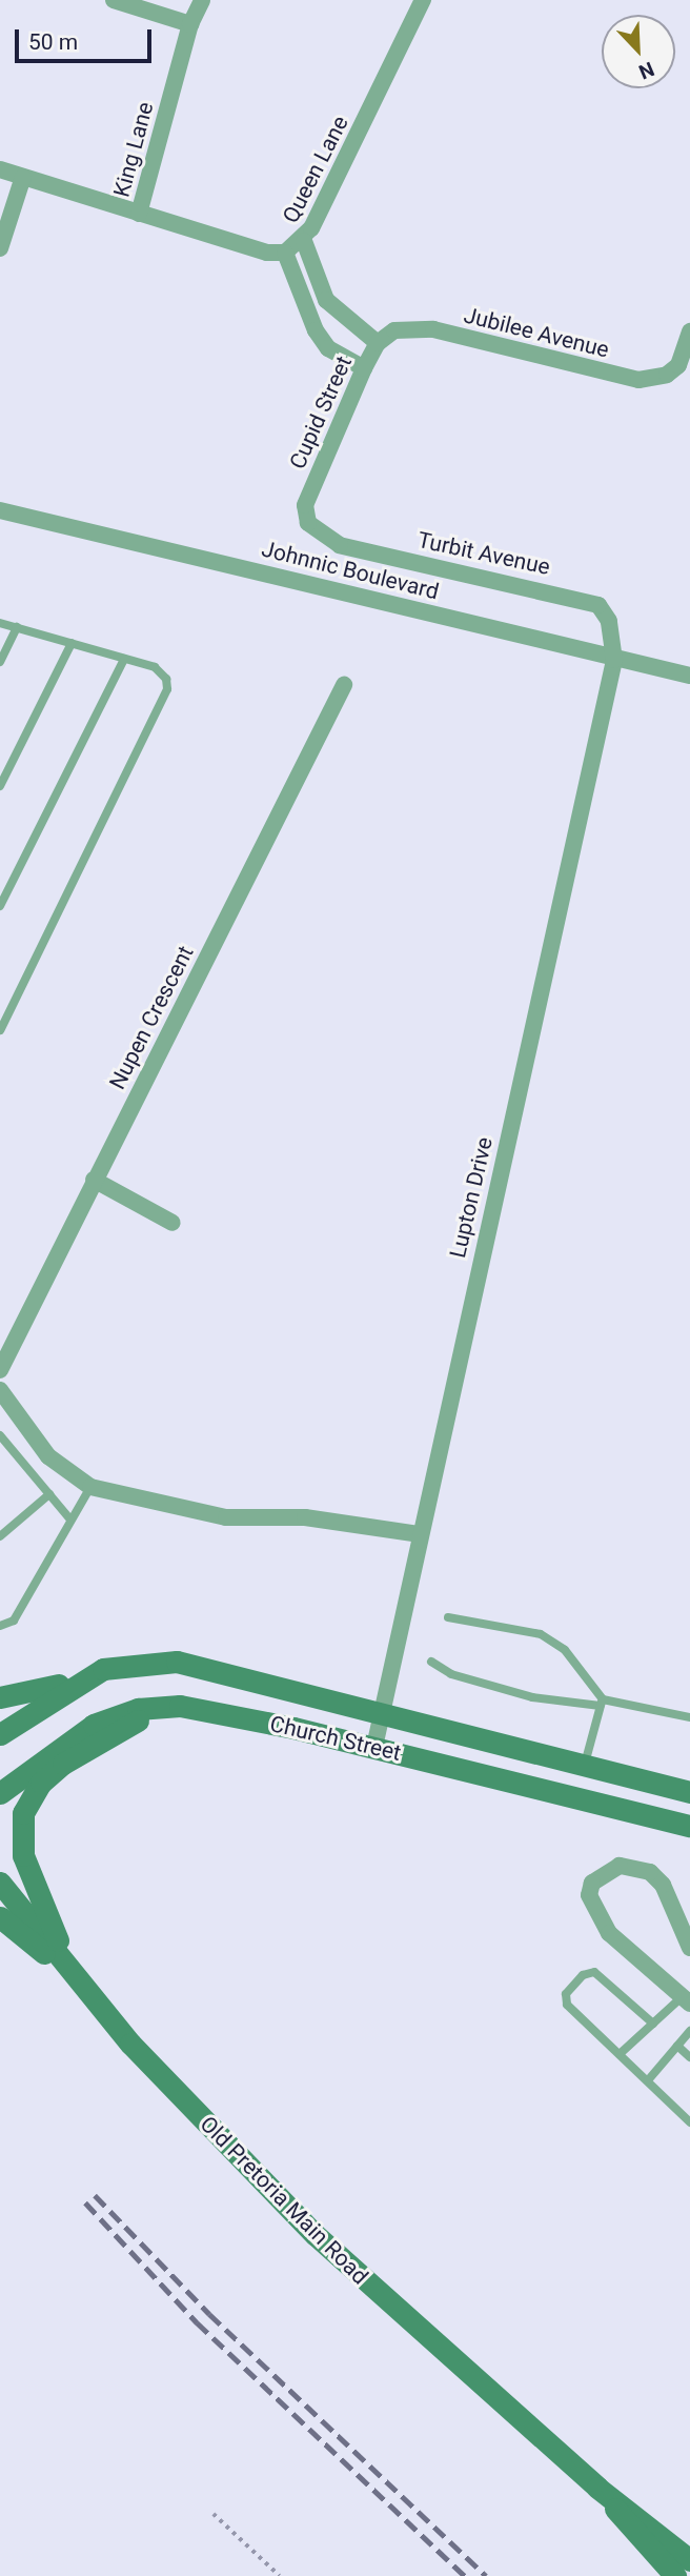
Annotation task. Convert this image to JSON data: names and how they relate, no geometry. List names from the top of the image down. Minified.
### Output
{"streets":{"main road":["Church Street","Old Pretoria Main Road"],"street":["King Lane","Queen Lane","Jubilee Avenue","Cupid Street","Turbit Avenue","Johnnic Boulevard","Nupen Crescent","Lupton Drive"]},"crossings":[["King Lane","Queen Lane"],["Jubilee Avenue","Cupid Street"],["Cupid Street","Turbit Avenue"],["Turbit Avenue","Johnnic Boulevard"],["Turbit Avenue","Lupton Drive"],["Johnnic Boulevard","Lupton Drive"],["Lupton Drive","Church Street"]],"scale_bar":"50 m","north":"bottom right"}
